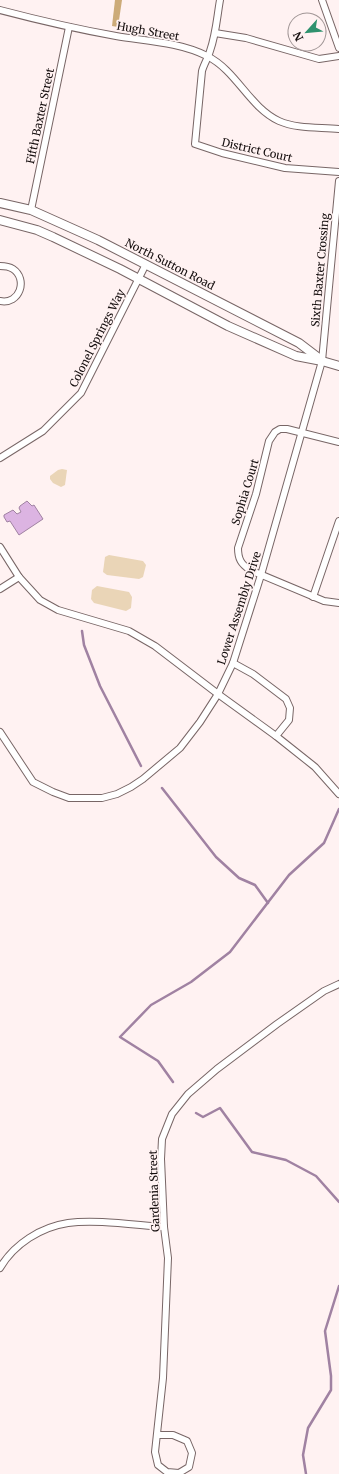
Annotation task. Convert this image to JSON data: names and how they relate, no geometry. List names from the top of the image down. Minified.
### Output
{"streets":{"main road":["North Sutton Road"],"street":["Hugh Street","Fifth Baxter Street","District Court","Sixth Baxter Crossing","Colonel Springs Way","Sophia Court","Lower Assembly Drive","Gardenia Street"]},"crossings":[["Hugh Street","Fifth Baxter Street"],["Hugh Street","District Court"],["Fifth Baxter Street","North Sutton Road"],["North Sutton Road","Sixth Baxter Crossing"],["North Sutton Road","Colonel Springs Way"],["North Sutton Road","Lower Assembly Drive"],["Sixth Baxter Crossing","Lower Assembly Drive"],["Sophia Court","Lower Assembly Drive"]],"north":"bottom left"}
